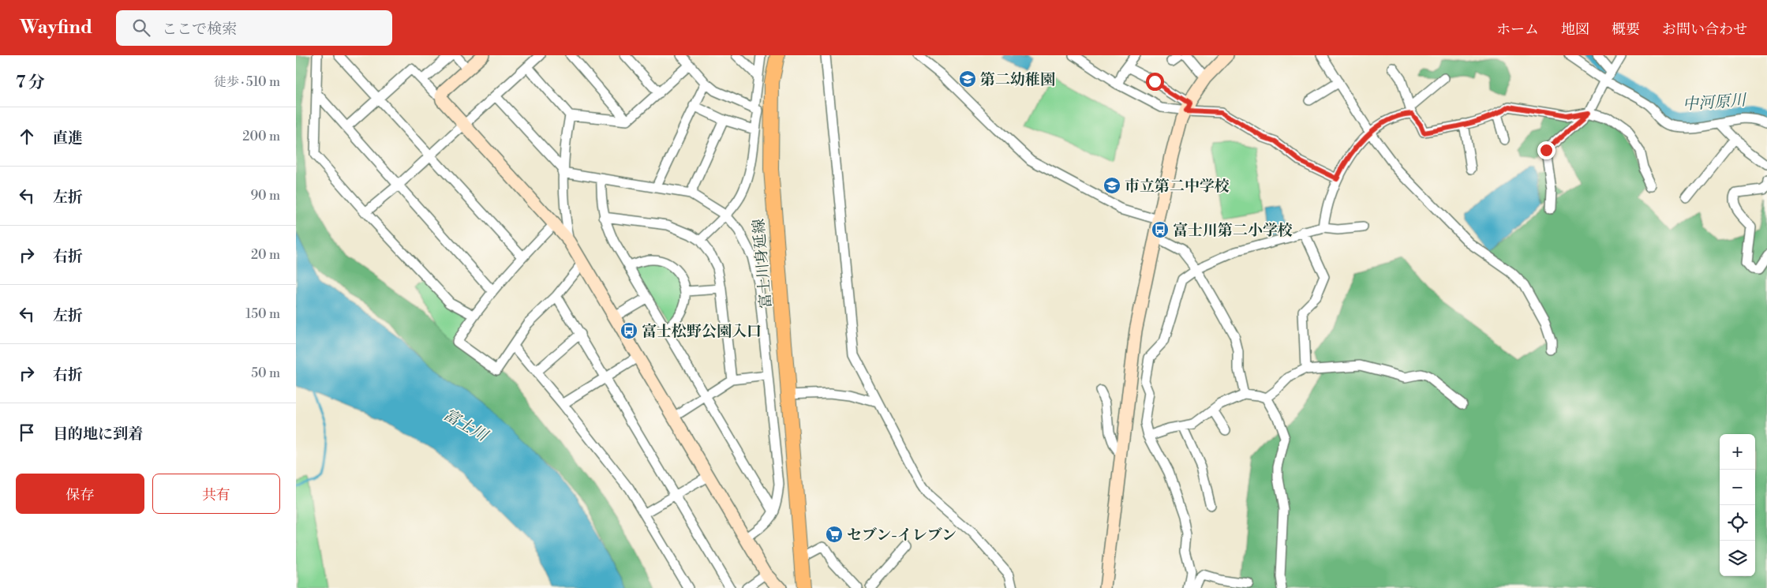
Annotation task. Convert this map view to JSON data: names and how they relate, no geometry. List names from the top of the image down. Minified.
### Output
{"streets":{"main road":["富士川身延線"]},"water":["中河原川","富士川"],"places":{"school or university":["第二幼稚園","市立第二中学校"],"bus stop":["富士川第二小学校","富士松野公園入口"],"supermarket":["セブン-イレブン"]},"page":{"header":"Wayfind","search":"ここで検索","nav":["ホーム","地図","概要","お問い合わせ"],"heading":["7 分","徒歩 · 510 m"],"list":[["直進","200 m"],["左折","90 m"],["右折","20 m"],["左折","150 m"],["右折","50 m"],"目的地に到着"],"map_buttons":["+","−"],"buttons":["保存","共有"]}}
